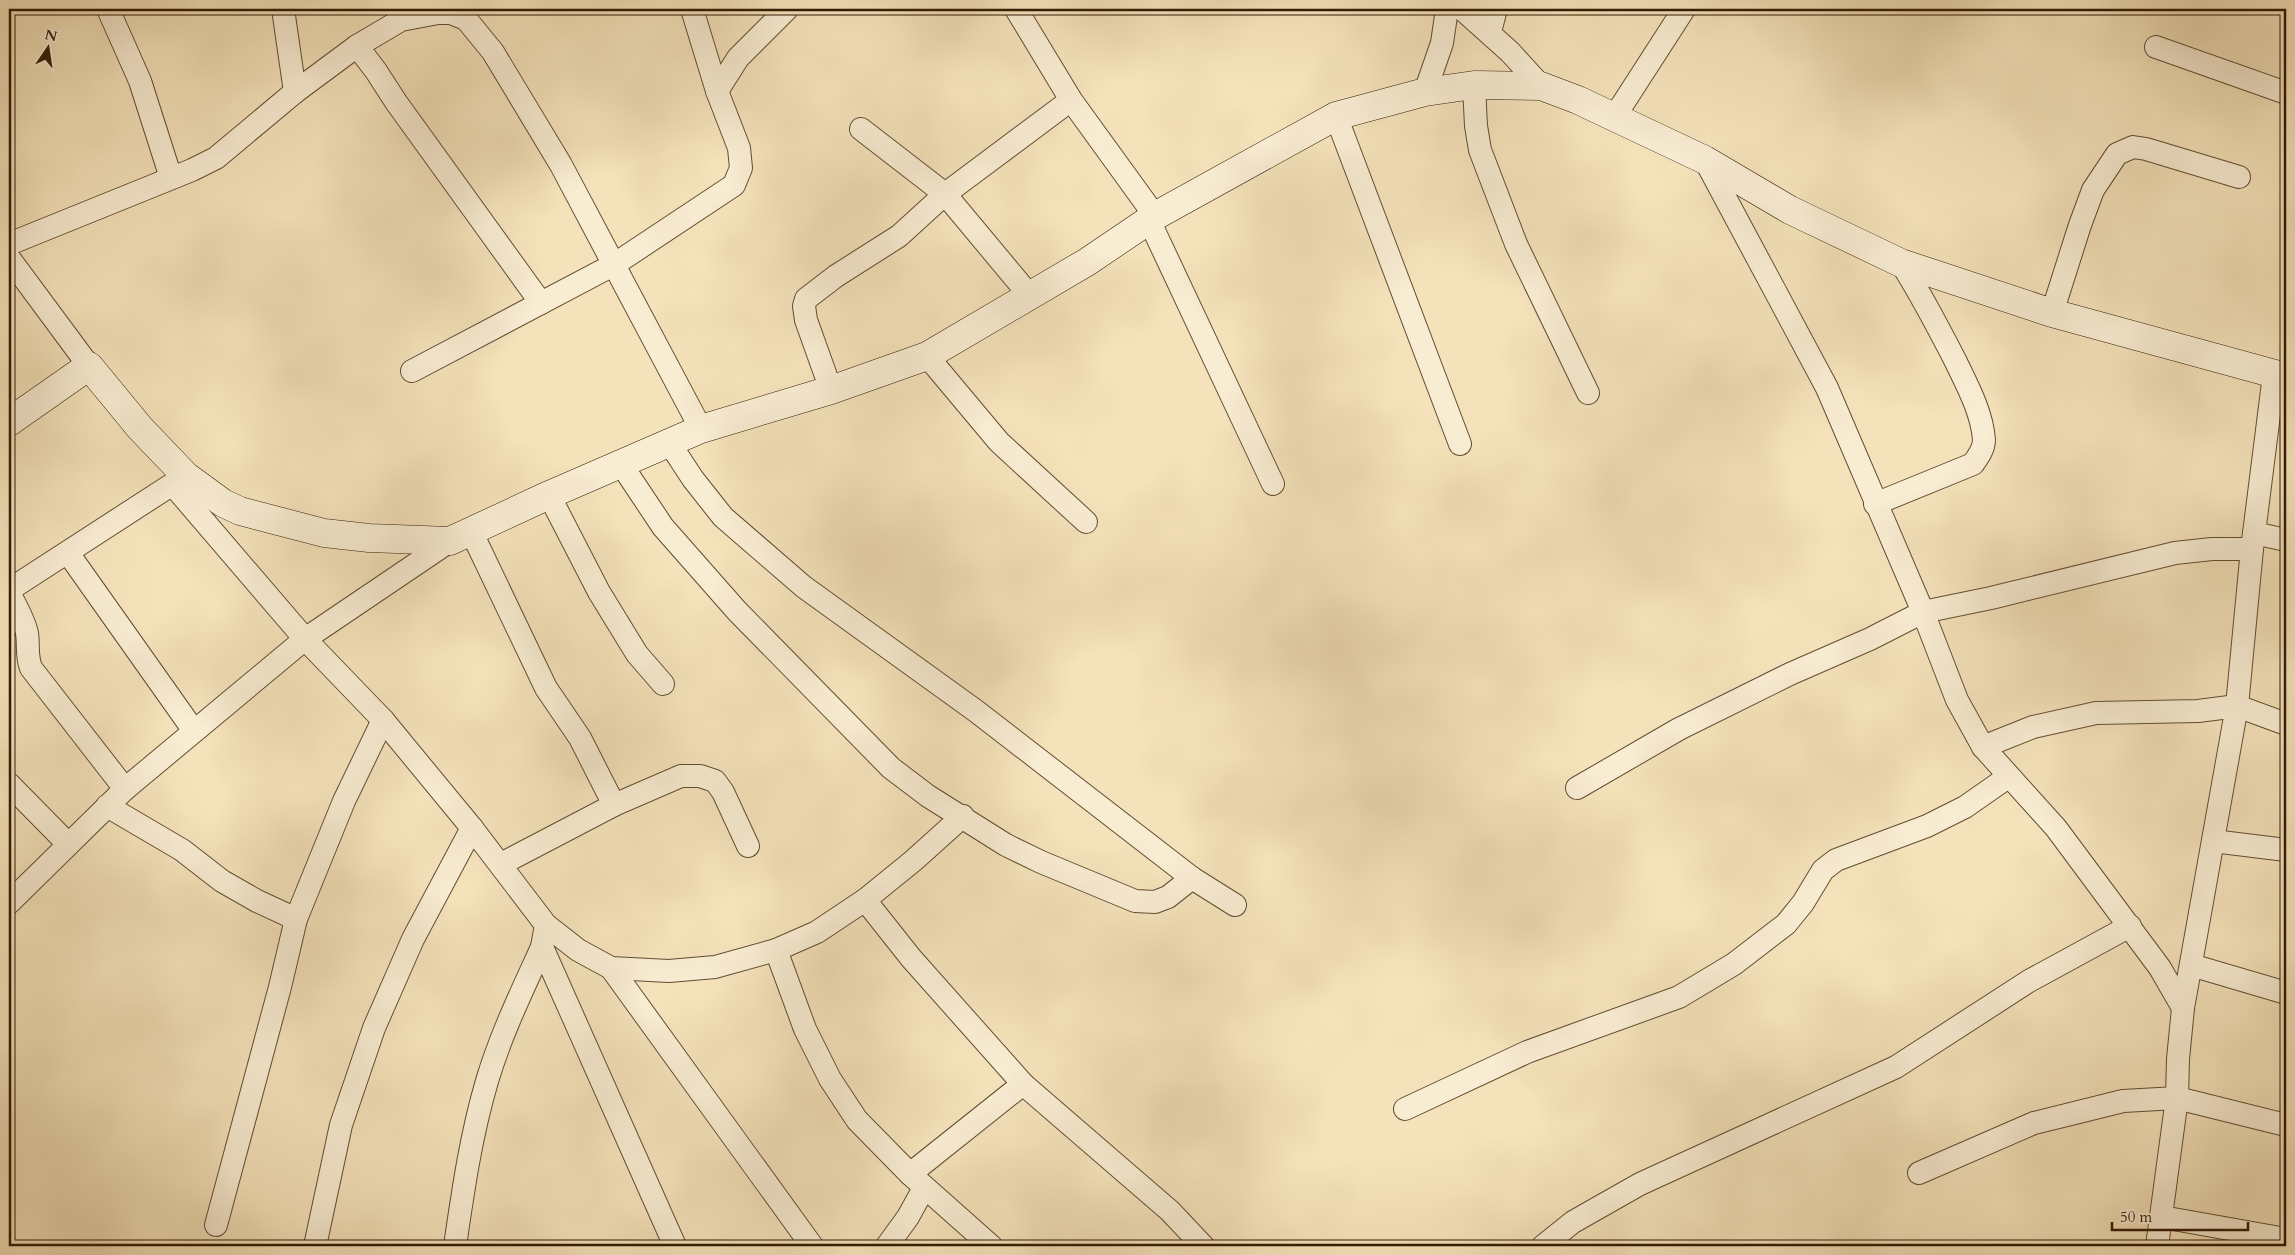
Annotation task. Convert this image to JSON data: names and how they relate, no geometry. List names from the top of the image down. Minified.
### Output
{"scale_bar":"50 m","north":"top"}
